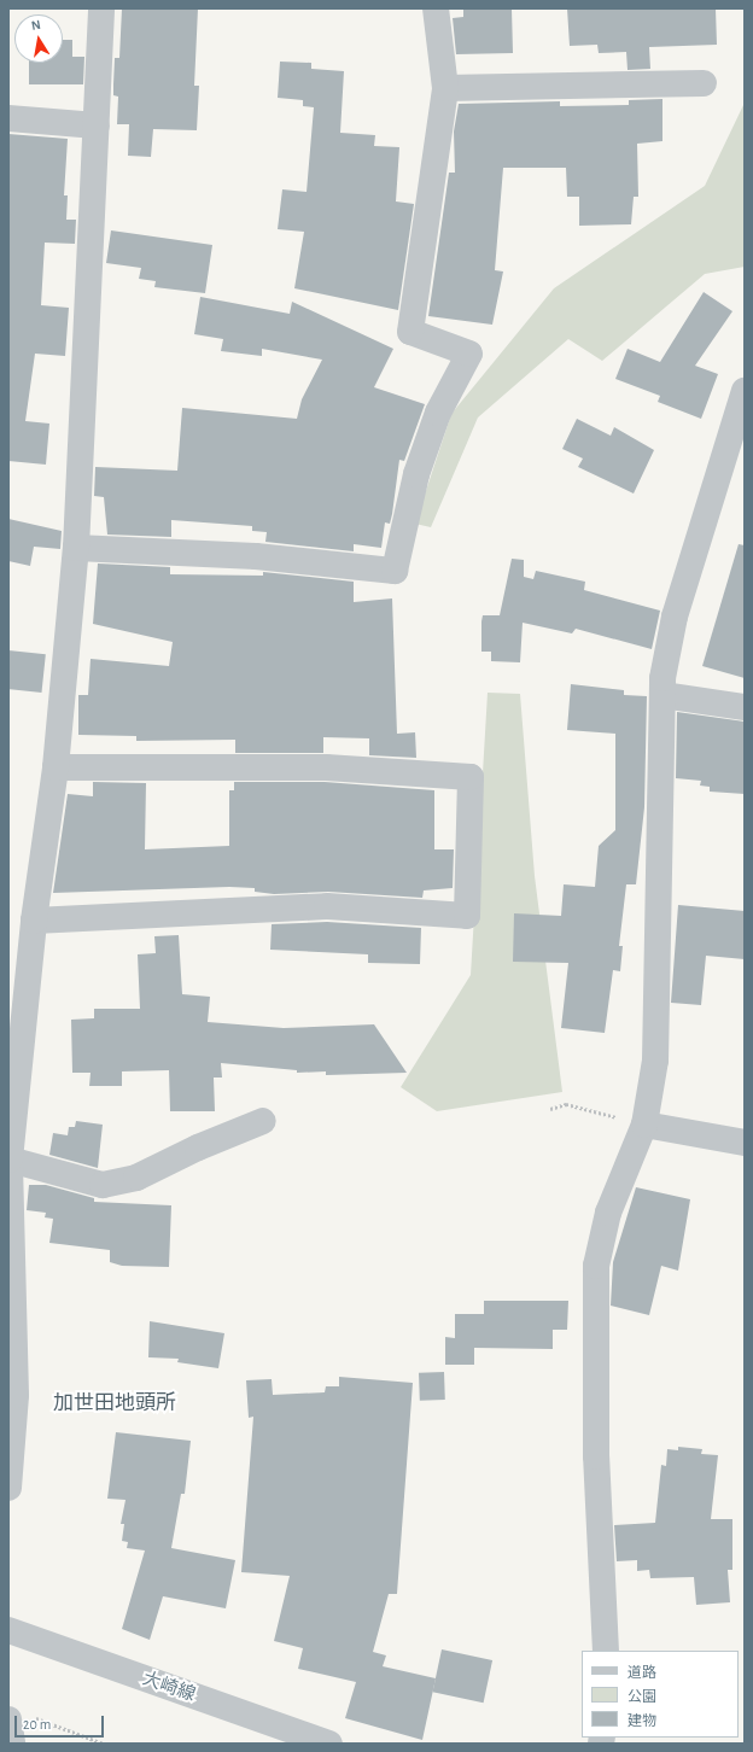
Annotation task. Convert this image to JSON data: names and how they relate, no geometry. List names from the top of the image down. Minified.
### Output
{"streets":{"street":["大崎線"]},"districts":["加世田地頭所"],"legend":["道路","公園","建物"],"scale_bar":"20 m","north":"top"}
